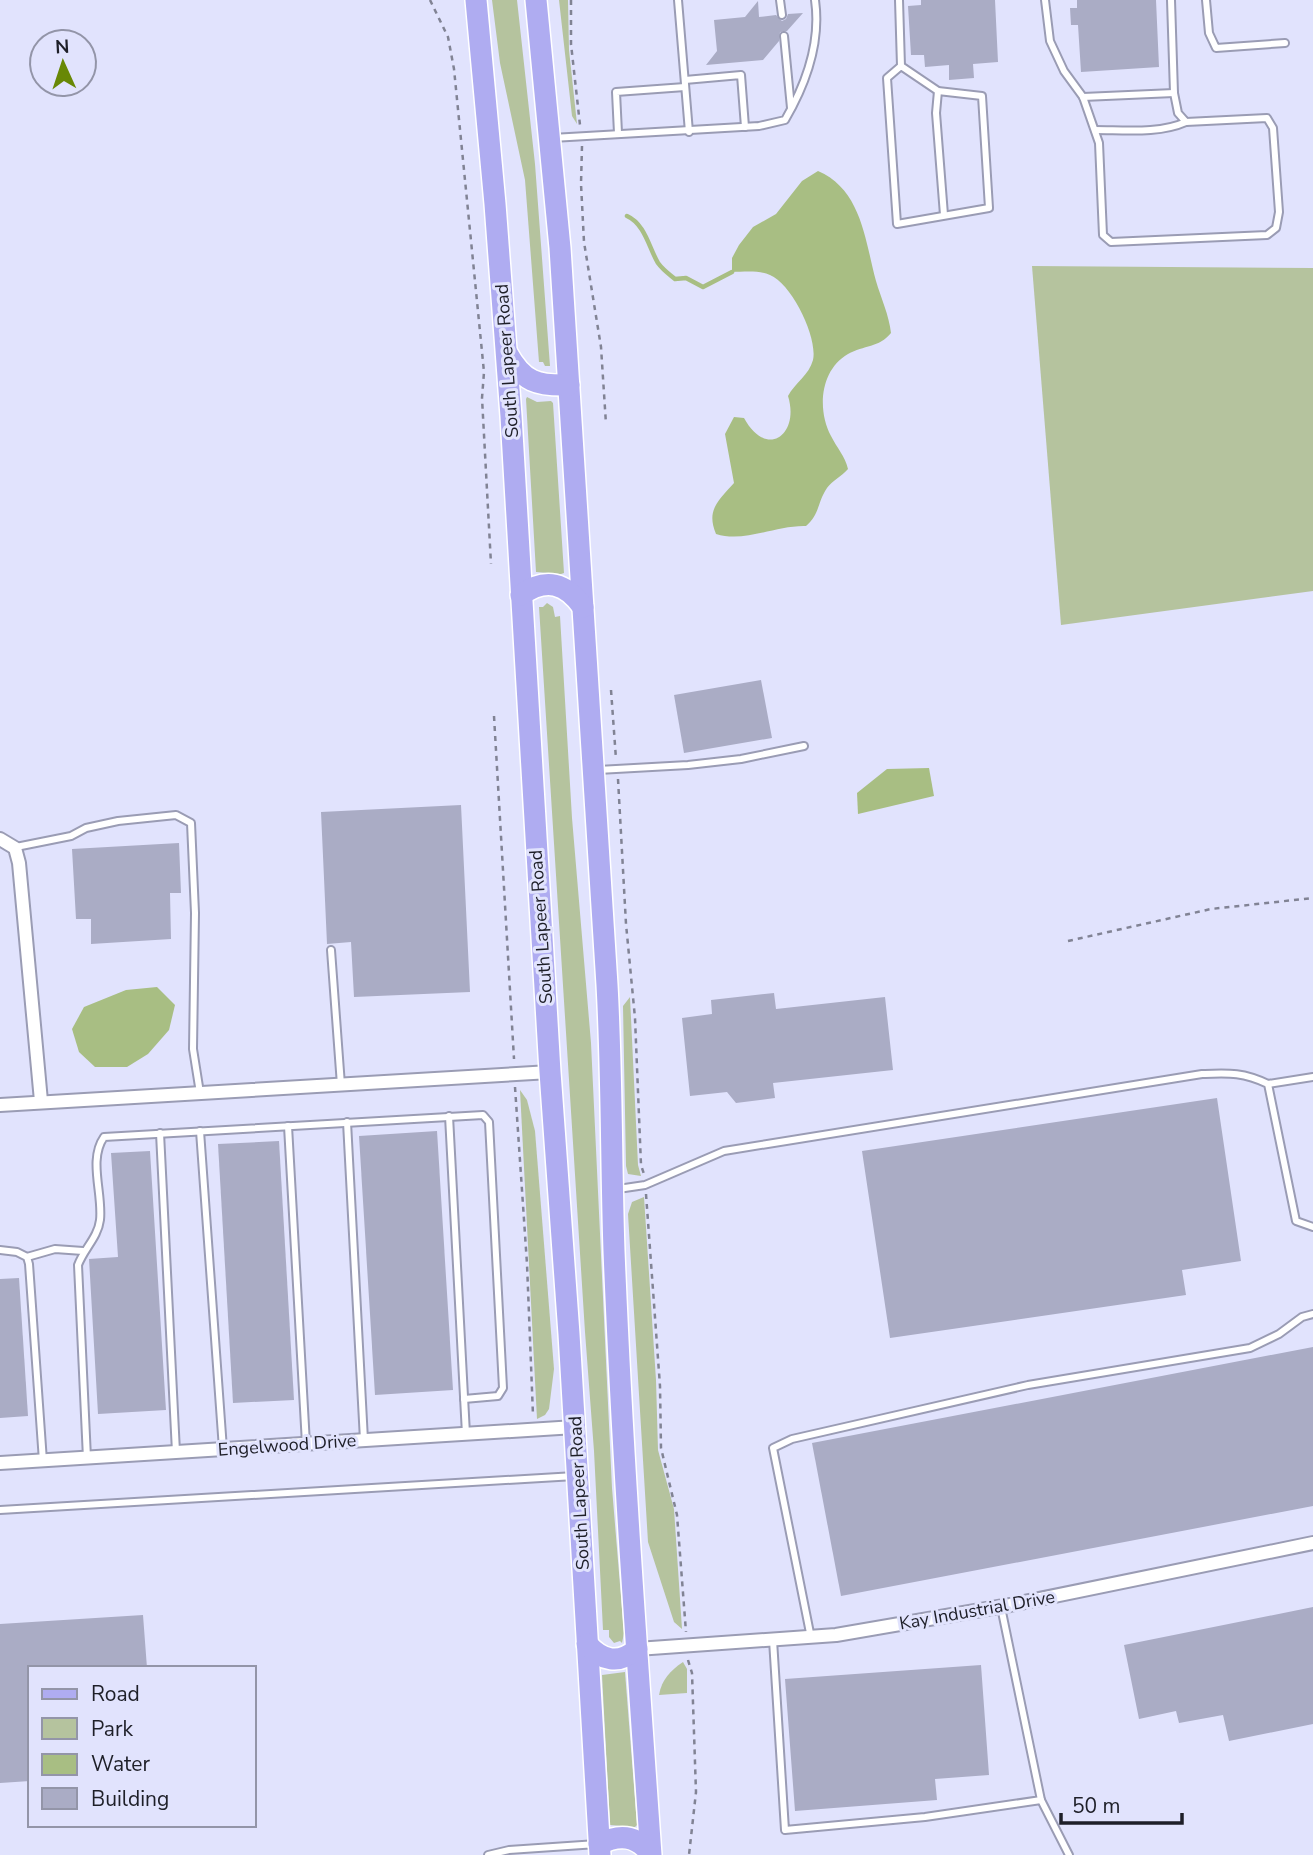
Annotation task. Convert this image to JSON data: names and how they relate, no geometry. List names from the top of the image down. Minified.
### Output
{"streets":{"main road":["South Lapeer Road"],"street":["Engelwood Drive","Kay Industrial Drive"]},"crossings":[["South Lapeer Road","Engelwood Drive"]],"legend":["Road","Park","Water","Building"],"scale_bar":"50 m","north":"top"}
